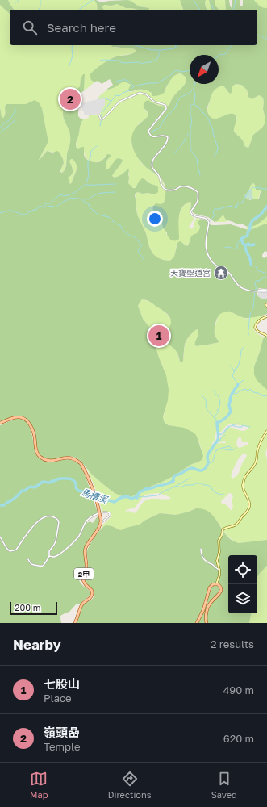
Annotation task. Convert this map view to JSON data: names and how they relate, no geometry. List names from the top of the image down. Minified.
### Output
{"streets":{"main road":["2甲"]},"water":["馬槽溪"],"places":{"temple":["天寶聖道宮"]},"scale_bar":"200 m","north":"bottom left","page":{"search":"Search here","pins":["2","1"],"scale":"200 m","heading":["Nearby","2 results"],"list":[{"mark":"1","name":"七股山","note":"Place","value":"490 m"},{"mark":"2","name":"嶺頭喦","note":"Temple","value":"620 m"}],"nav":["Map","Directions","Saved"]}}
